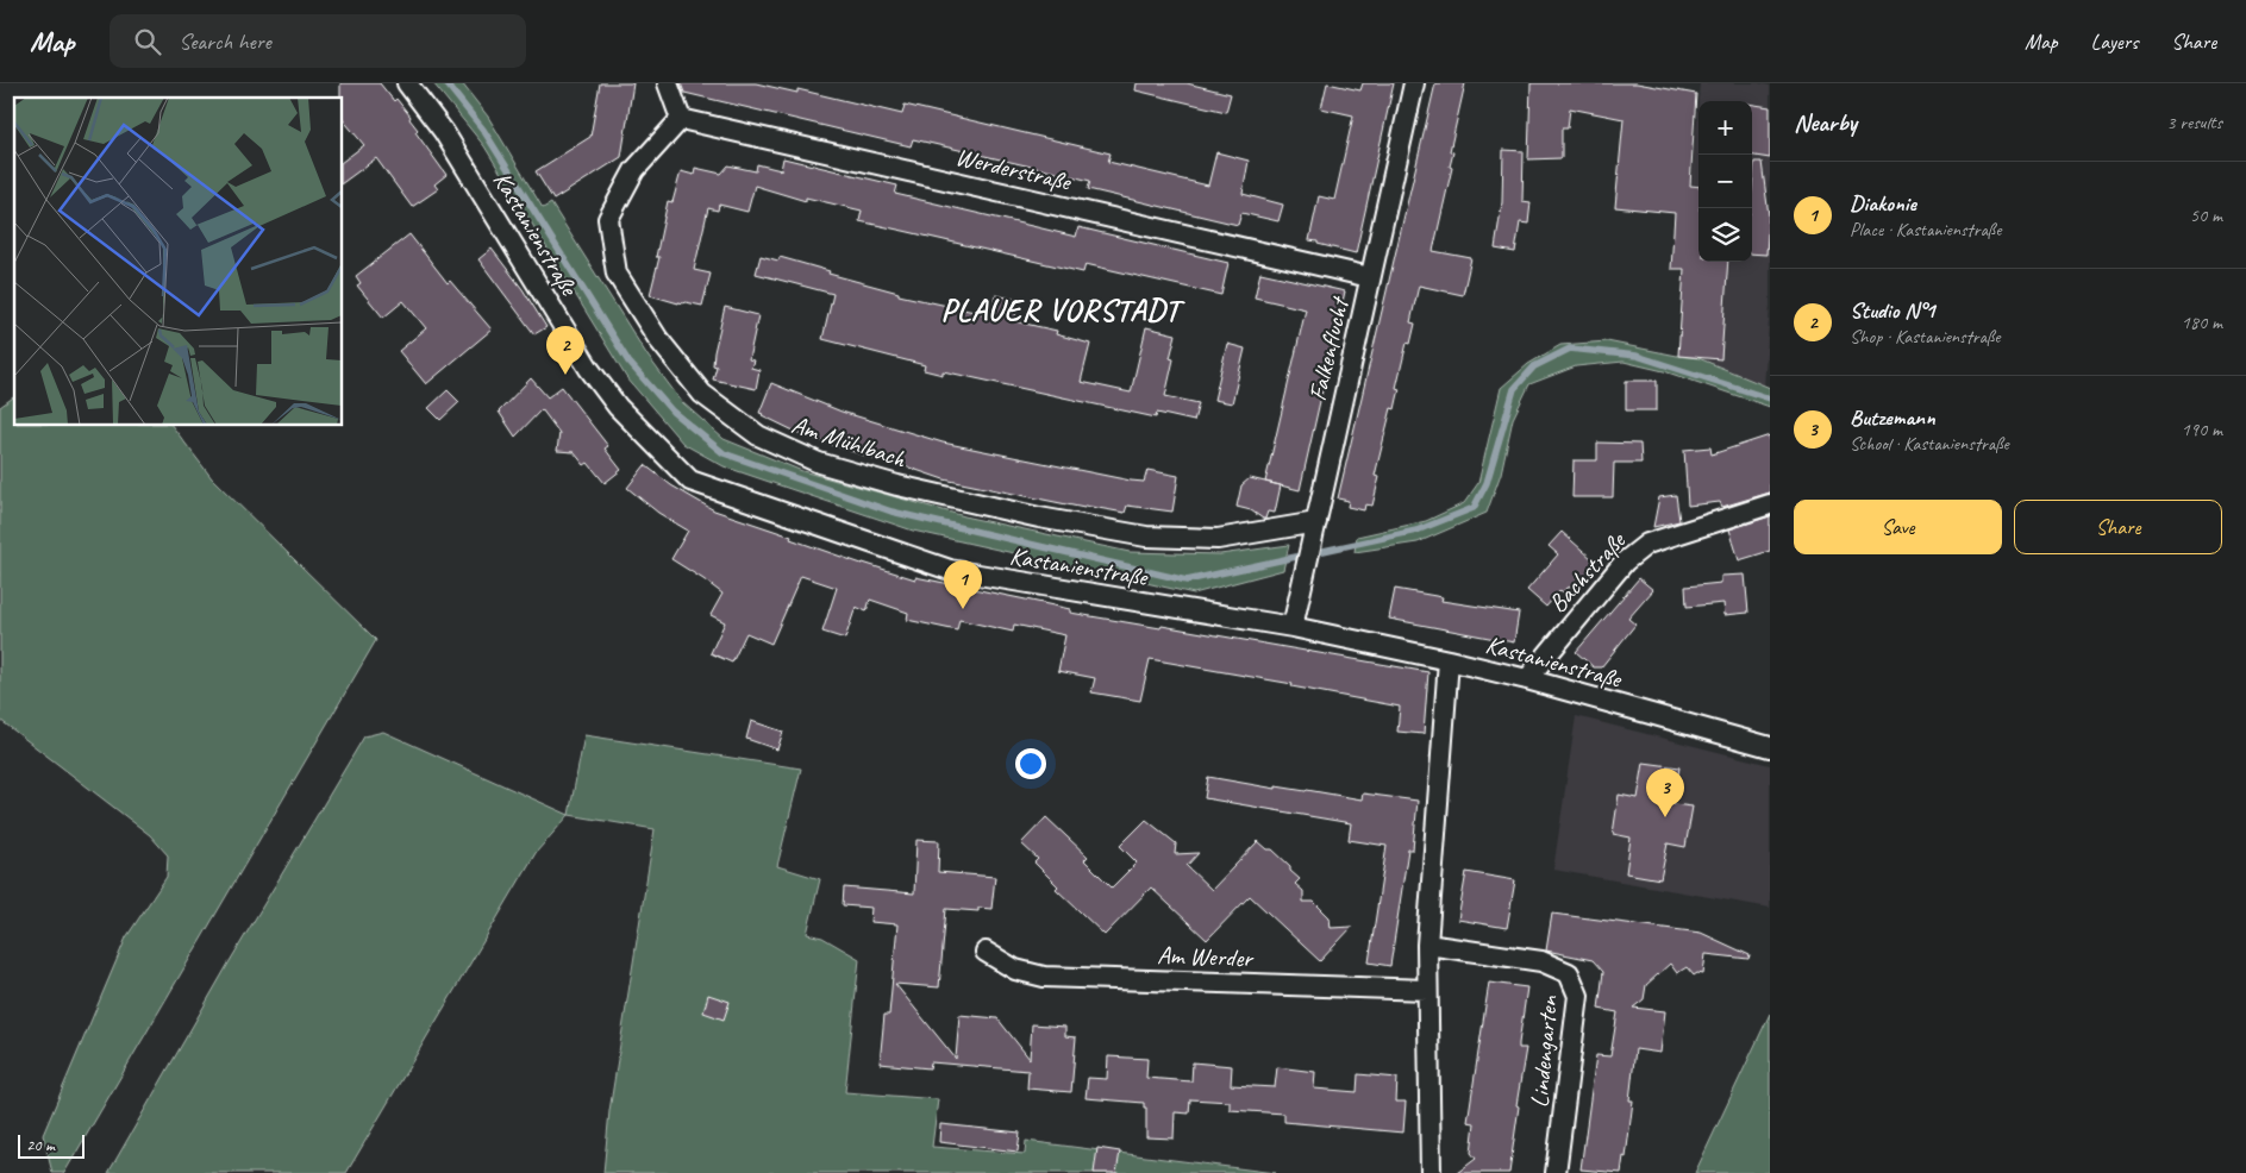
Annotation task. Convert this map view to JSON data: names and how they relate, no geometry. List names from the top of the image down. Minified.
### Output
{"streets":{"street":["Werderstraße","Kastanienstraße","Falkenflucht","Am Mühlbach","Bachstraße","Am Werder","Lindengarten"]},"crossings":[["Werderstraße","Falkenflucht"],["Werderstraße","Am Mühlbach"],["Kastanienstraße","Falkenflucht"],["Kastanienstraße","Bachstraße"],["Falkenflucht","Am Mühlbach"]],"districts":["PLAUER VORSTADT"],"scale_bar":"20 m","page":{"header":"Map","search":"Search here","nav":["Map","Layers","Share"],"heading":["Nearby","3 results"],"map_buttons":["+","−"],"list":[{"mark":"1","name":"Diakonie","note":"Place · Kastanienstraße","value":"50 m"},{"mark":"2","name":"Studio N°1","note":"Shop · Kastanienstraße","value":"180 m"},{"mark":"3","name":"Butzemann","note":"School · Kastanienstraße","value":"190 m"}],"pins":["2","1","3"],"buttons":["Save","Share"],"scale":"20 m"}}
